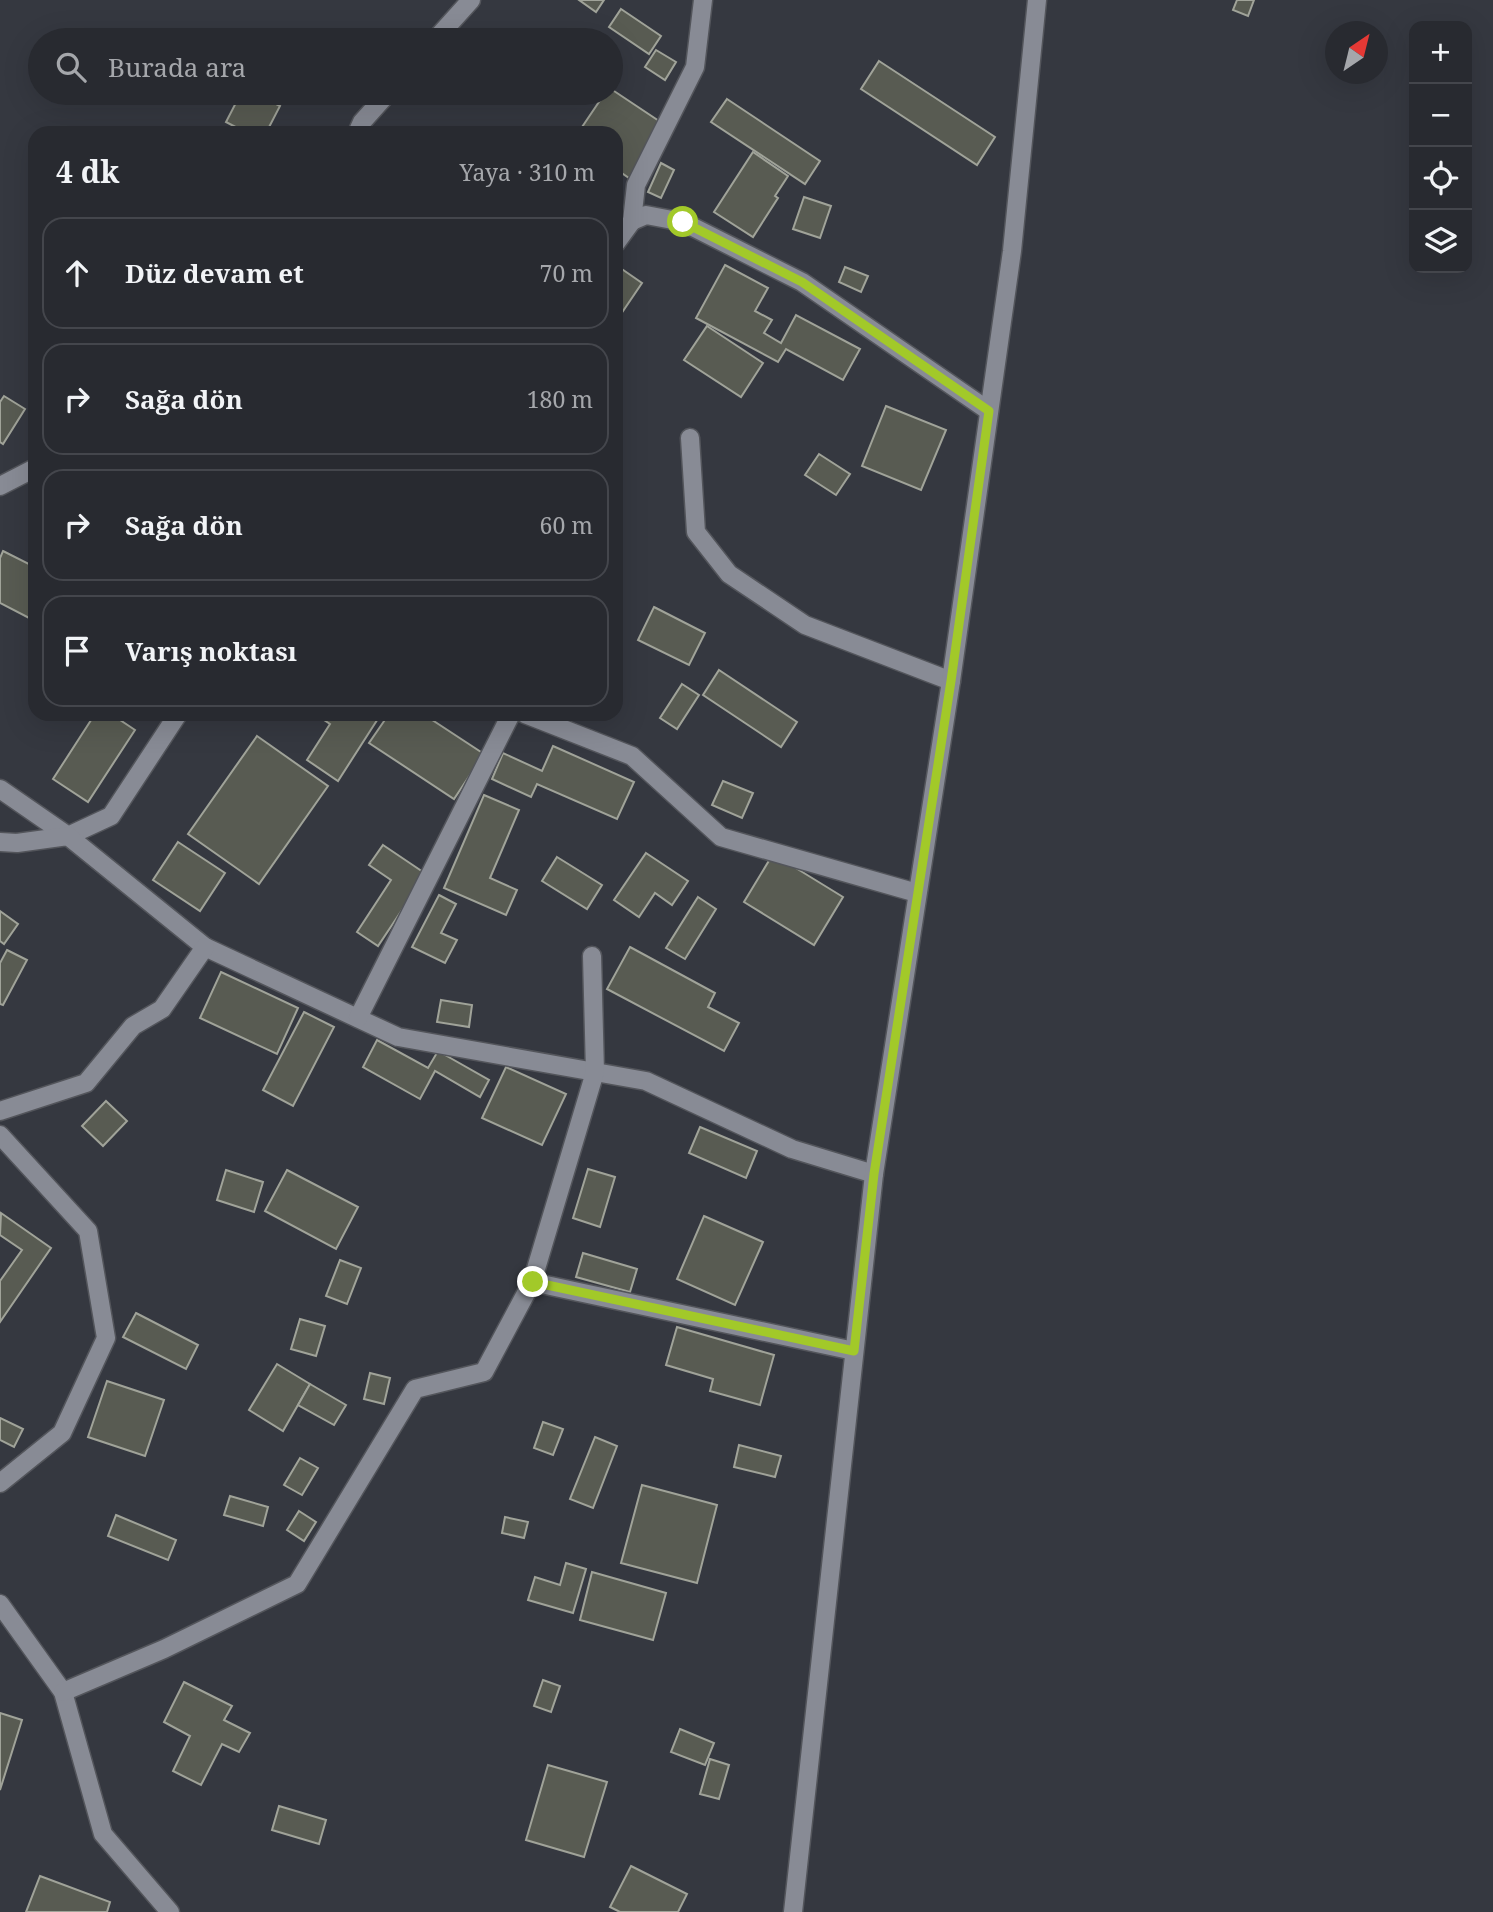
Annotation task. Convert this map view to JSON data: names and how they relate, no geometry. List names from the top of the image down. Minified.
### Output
{"north":"top right","page":{"map_buttons":["+","−"],"search":"Burada ara","heading":["4 dk","Yaya · 310 m"],"list":[["Düz devam et","70 m"],["Sağa dön","180 m"],["Sağa dön","60 m"],"Varış noktası"]}}
